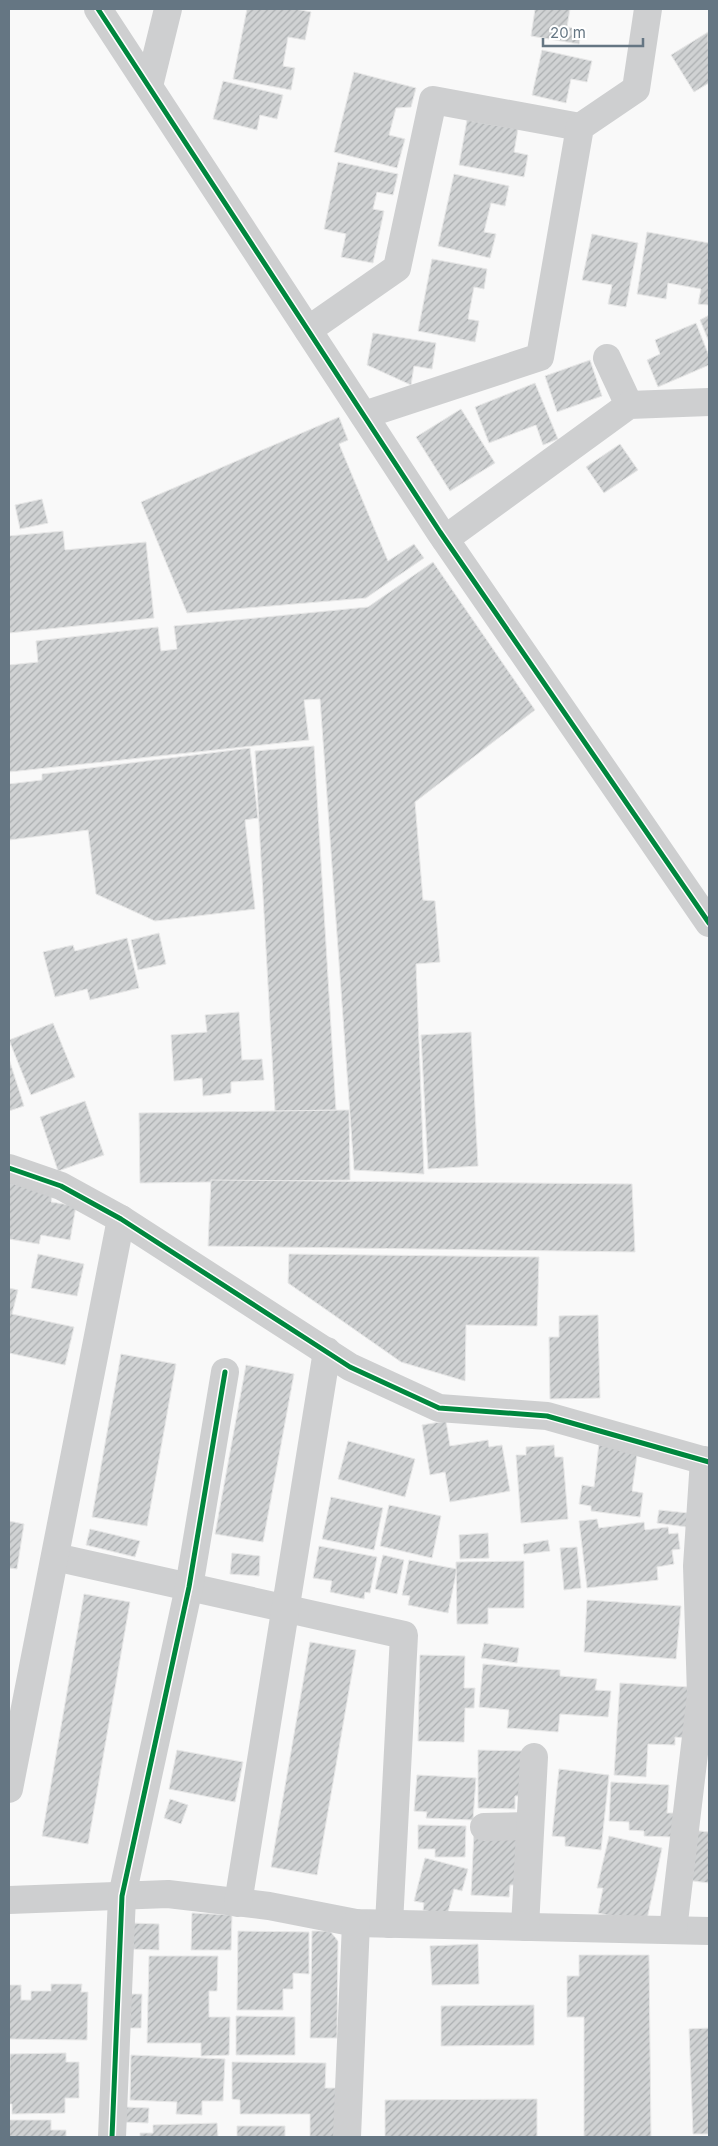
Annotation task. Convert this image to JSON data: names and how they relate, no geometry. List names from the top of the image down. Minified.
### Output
{"scale_bar":"20 m"}
